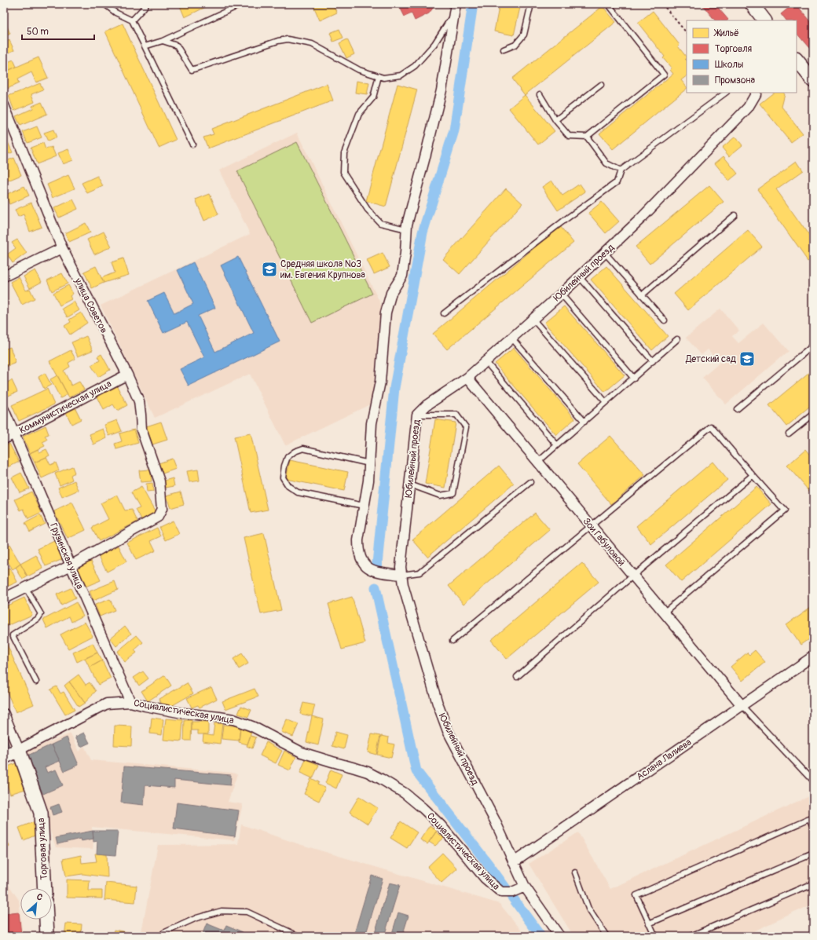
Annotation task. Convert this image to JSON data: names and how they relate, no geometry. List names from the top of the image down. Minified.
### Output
{"streets":{"street":["Юбилейный проезд","улица Советов","Коммунистическая улица","Зои Габуловой","Грузинская улица","Социалистическая улица","Аслана Лалиева","Торговая улица"]},"crossings":[["Юбилейный проезд","Зои Габуловой"],["Юбилейный проезд","Социалистическая улица"],["Юбилейный проезд","Аслана Лалиева"],["улица Советов","Коммунистическая улица"],["улица Советов","Грузинская улица"],["Коммунистическая улица","Грузинская улица"],["Зои Габуловой","Аслана Лалиева"],["Грузинская улица","Социалистическая улица"],["Социалистическая улица","Торговая улица"]],"places":{"school or university":["Средняя школа №3 им. Евгения Крупнова","Детский сад"]},"legend":["Жильё","Торговля","Школы","Промзона"],"scale_bar":"50 m","north":"top right"}
